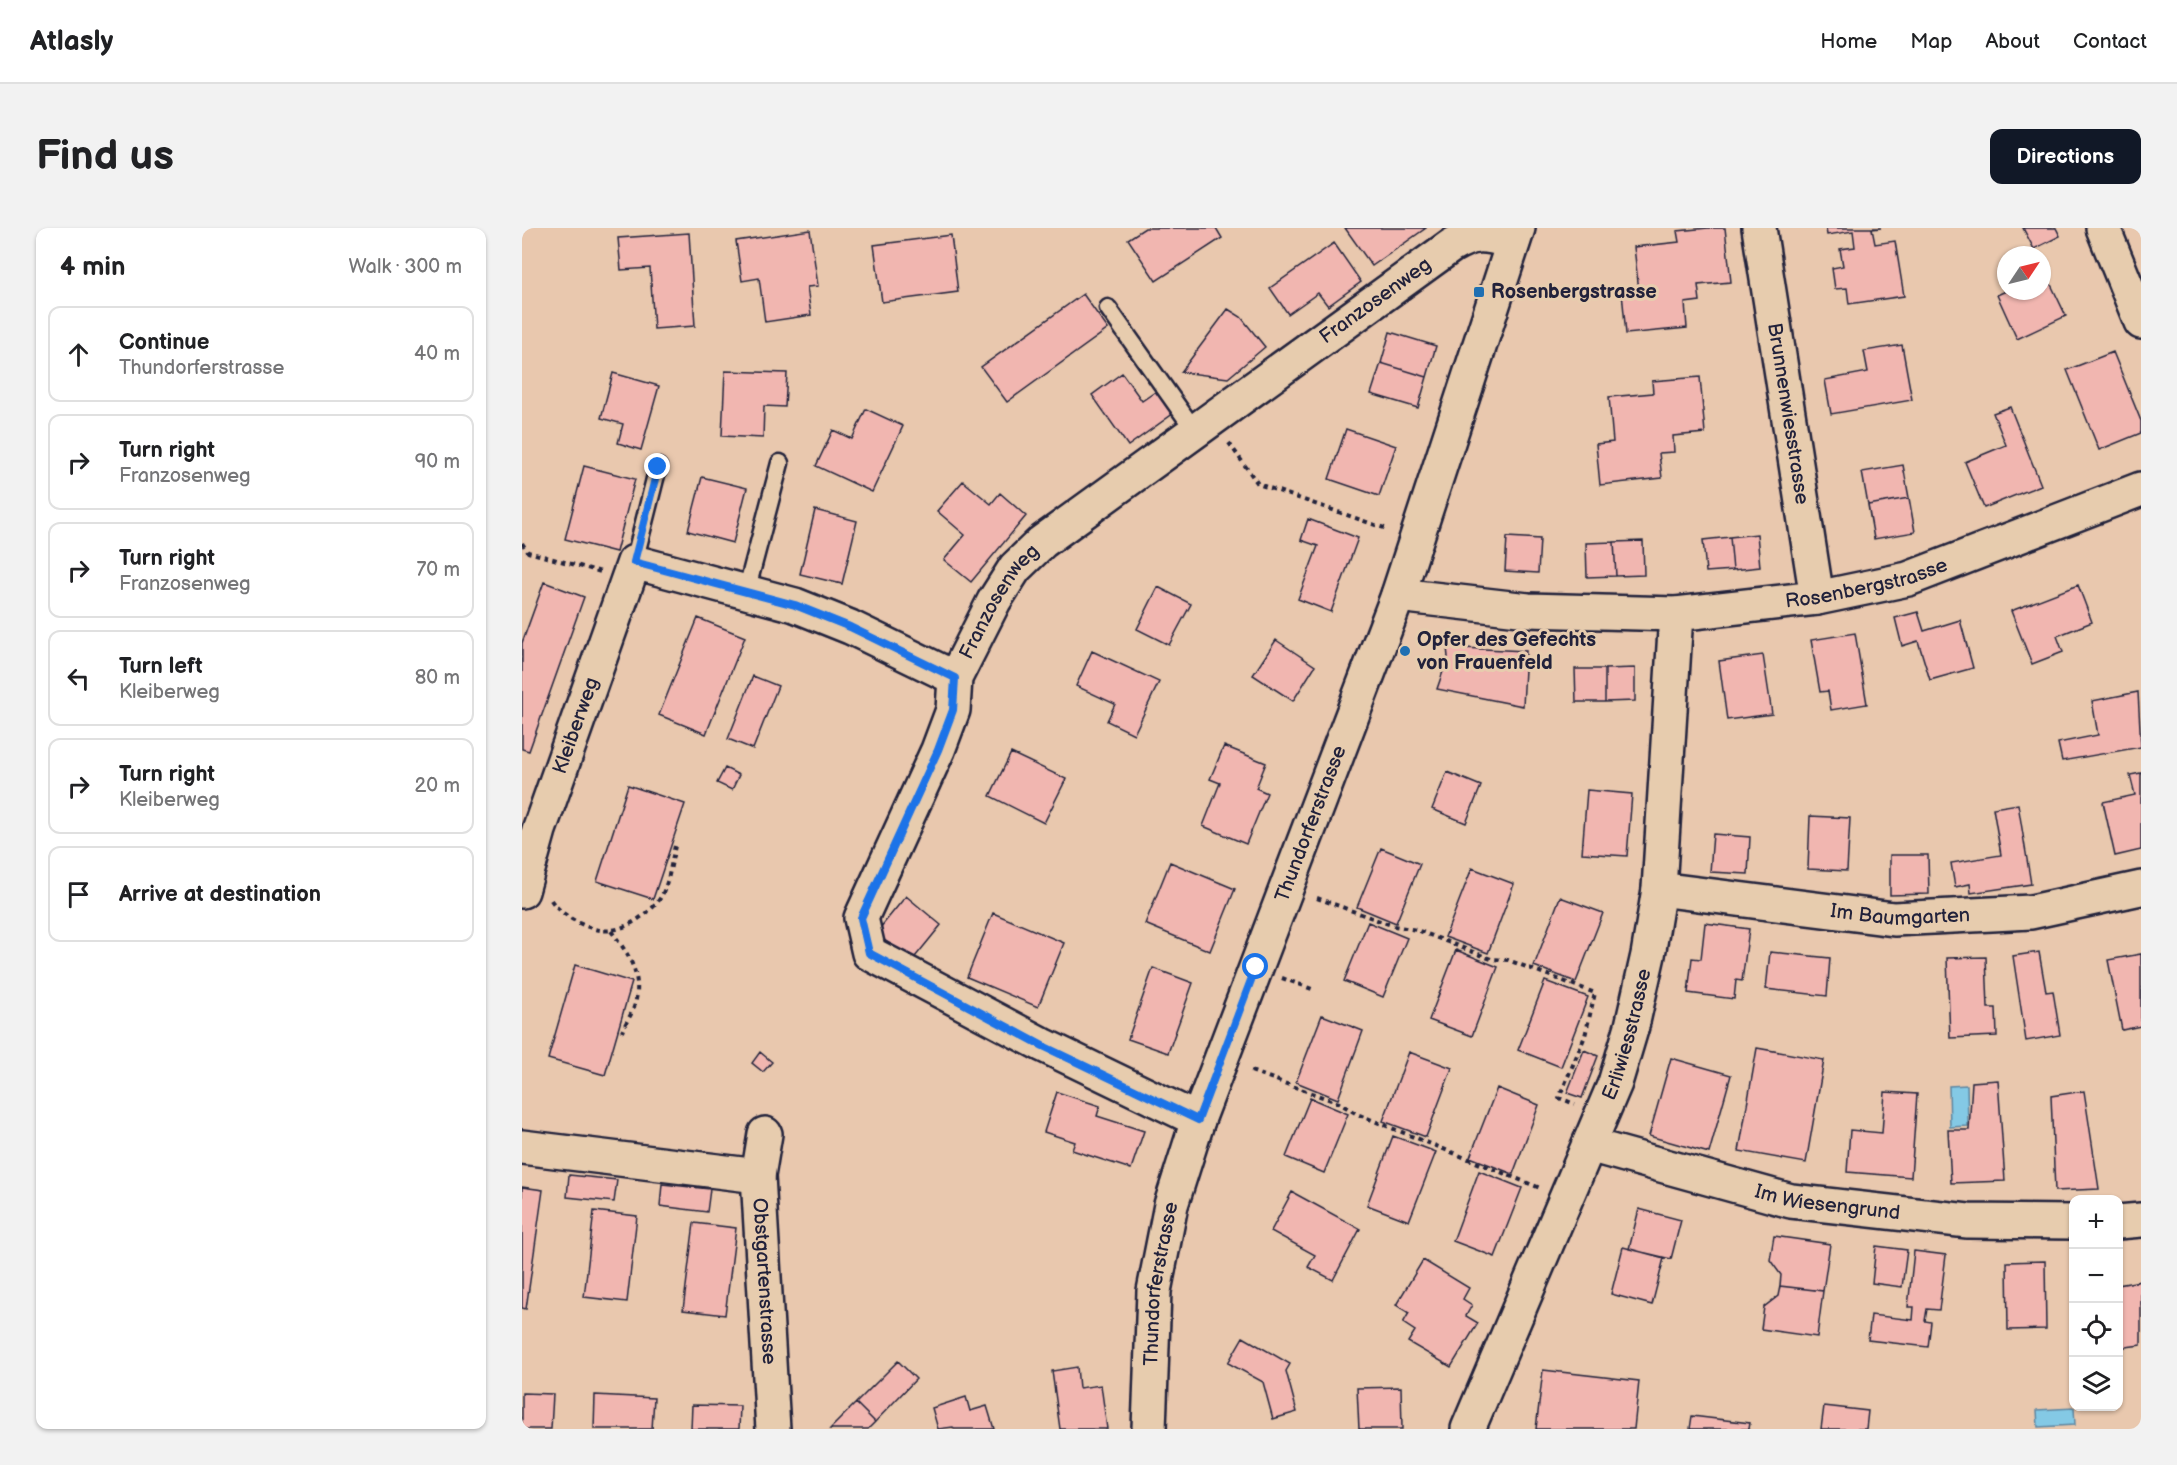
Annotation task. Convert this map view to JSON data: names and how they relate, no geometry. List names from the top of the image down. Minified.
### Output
{"streets":{"street":["Franzosenweg","Brunnenwiesstrasse","Rosenbergstrasse","Kleiberweg","Thundorferstrasse","Im Baumgarten","Erliwiesstrasse","Im Wiesengrund","Obstgartenstrasse"]},"crossings":[["Franzosenweg","Thundorferstrasse"],["Brunnenwiesstrasse","Rosenbergstrasse"],["Rosenbergstrasse","Thundorferstrasse"],["Rosenbergstrasse","Erliwiesstrasse"],["Im Baumgarten","Erliwiesstrasse"],["Erliwiesstrasse","Im Wiesengrund"]],"places":{"transit":["Rosenbergstrasse"],"other":["Opfer des Gefechts von Frauenfeld"]},"north":"top right","page":{"header":"Atlasly","nav":["Home","Map","About","Contact"],"buttons":"Directions","title":"Find us","heading":["4 min","Walk · 300 m"],"list":[["Continue","Thundorferstrasse","40 m"],["Turn right","Franzosenweg","90 m"],["Turn right","Franzosenweg","70 m"],["Turn left","Kleiberweg","80 m"],["Turn right","Kleiberweg","20 m"],"Arrive at destination"],"map_buttons":["+","−"]}}
